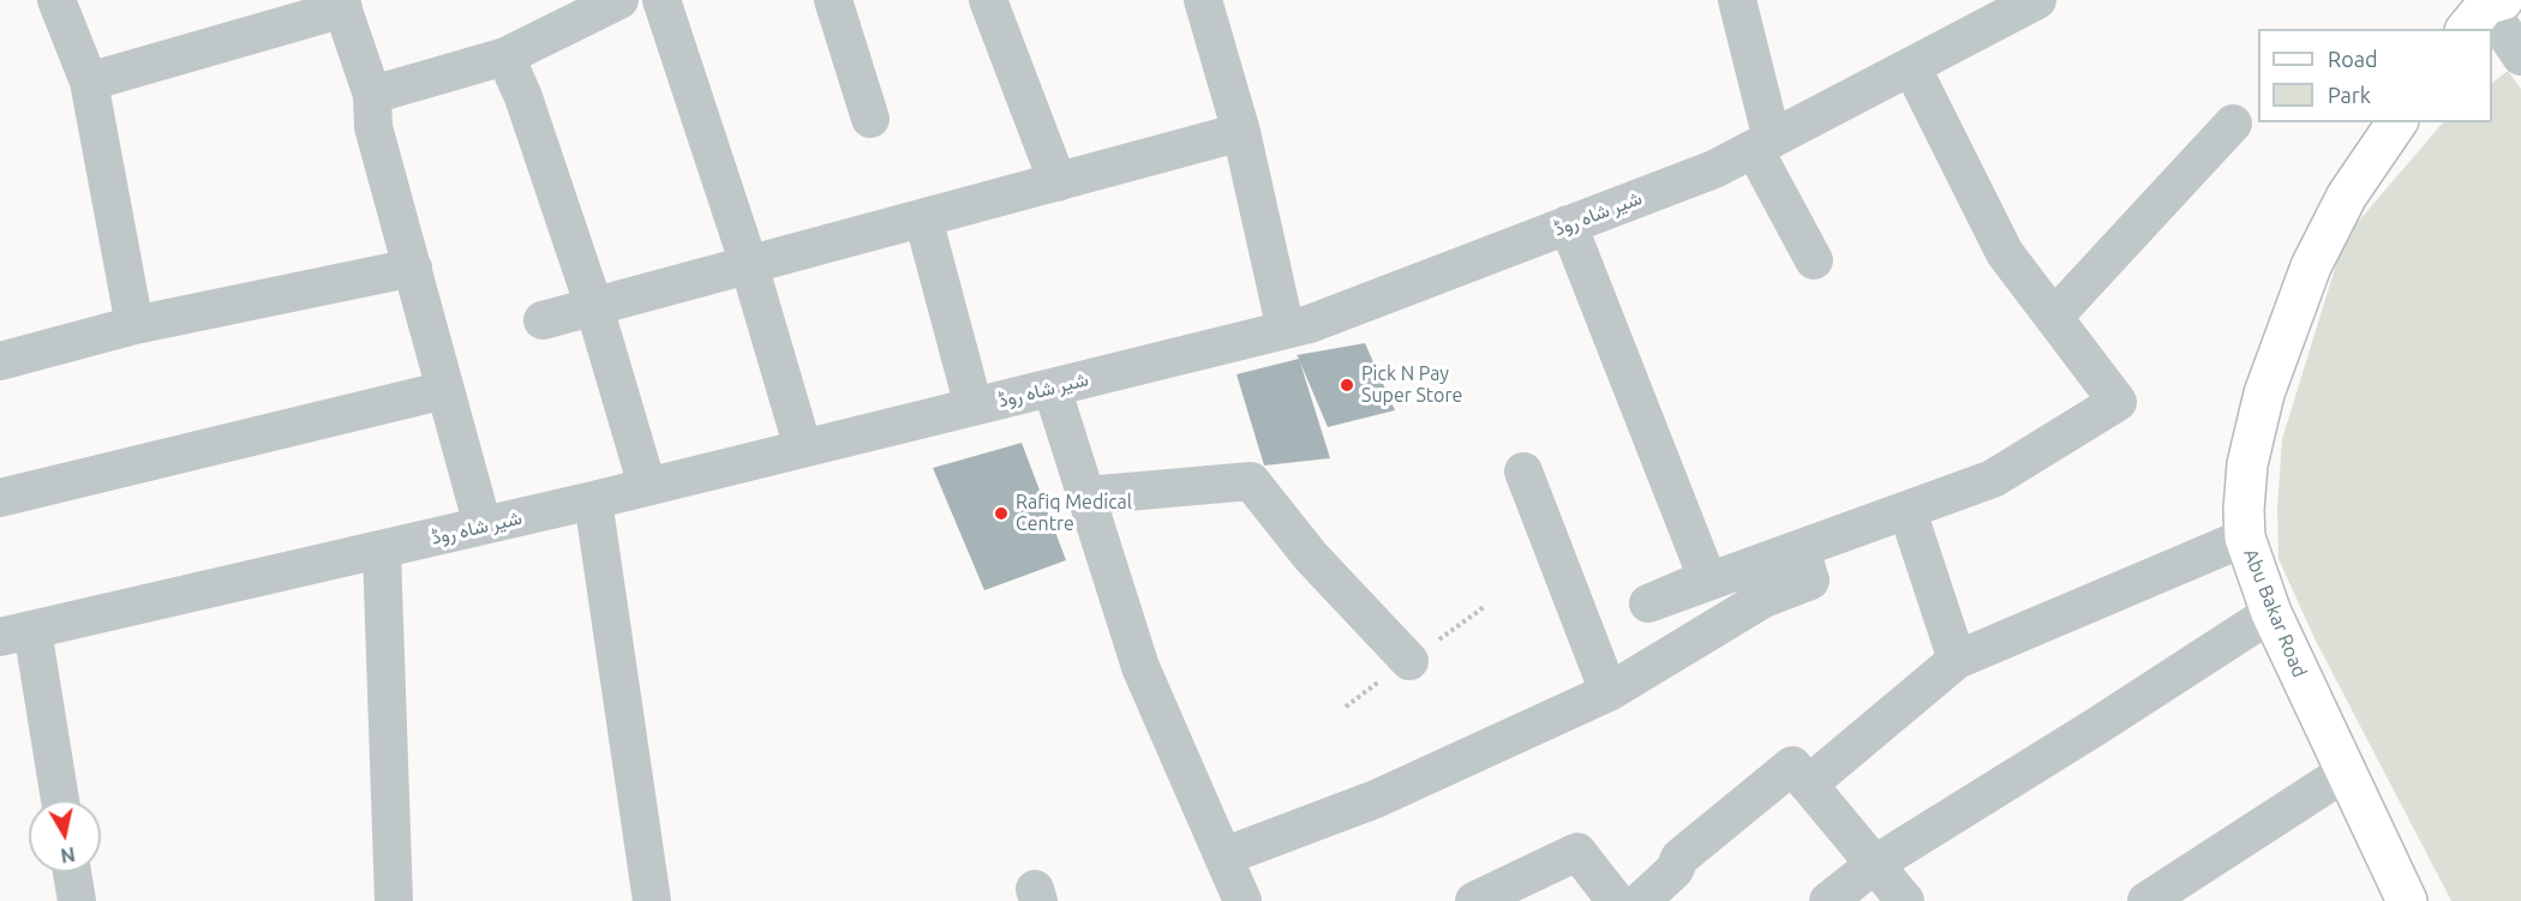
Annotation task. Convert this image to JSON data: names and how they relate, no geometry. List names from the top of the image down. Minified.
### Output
{"streets":{"main road":["Abu Bakar Road"],"street":["شیر شاہ روڈ"]},"places":["Pick N Pay Super Store","Rafiq Medical Centre"],"legend":["Road","Park"],"north":"bottom"}
